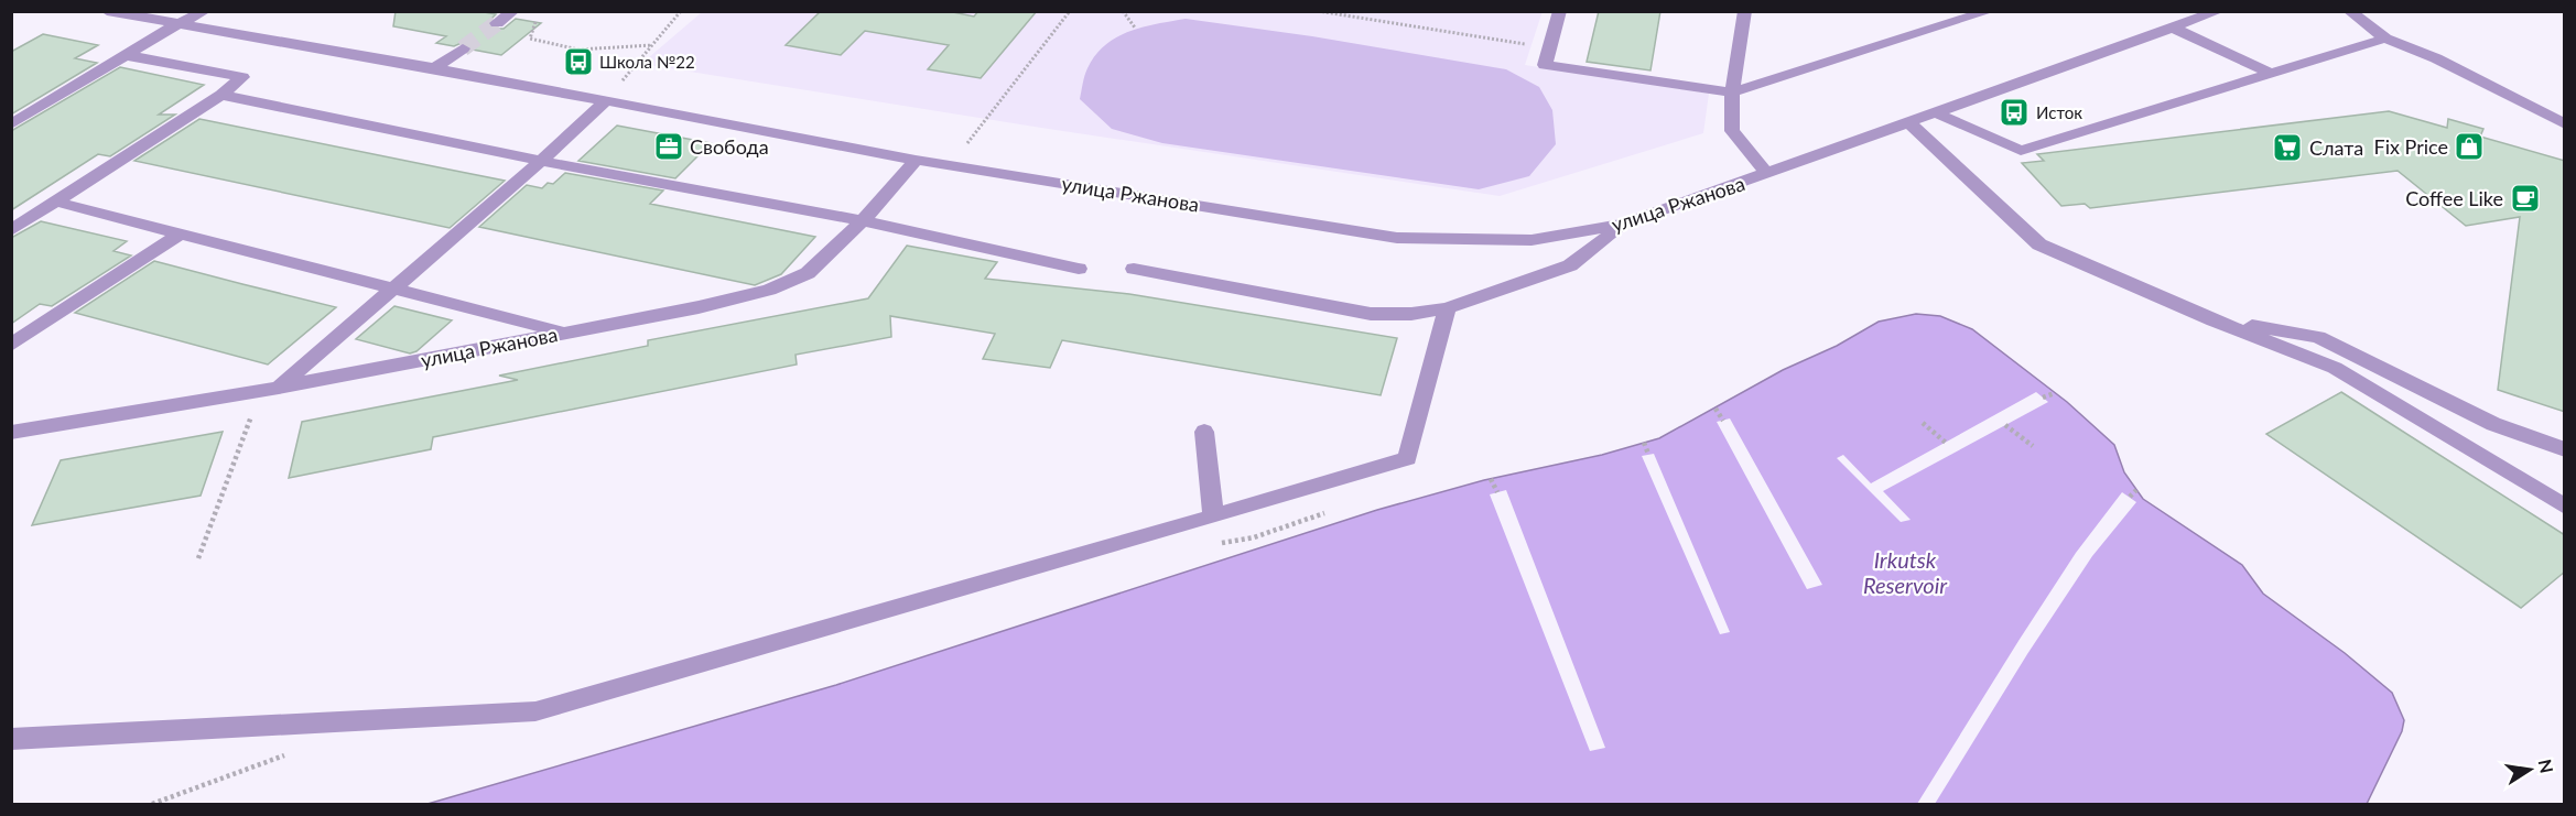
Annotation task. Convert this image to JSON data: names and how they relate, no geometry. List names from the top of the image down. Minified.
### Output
{"streets":{"street":["улица Ржанова"]},"water":["Irkutsk Reservoir"],"places":{"bus stop":["Школа №22","Исток"],"office":["Свобода"],"shop":["Fix Price"],"supermarket":["Слата"],"cafe":["Coffee Like"]},"north":"right"}
